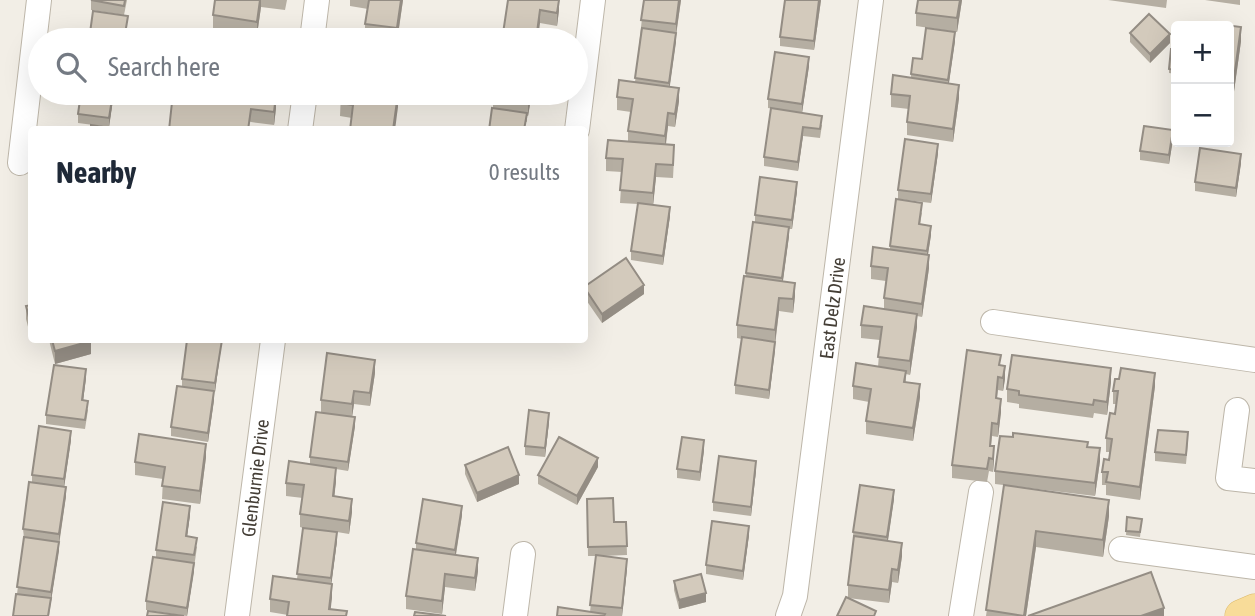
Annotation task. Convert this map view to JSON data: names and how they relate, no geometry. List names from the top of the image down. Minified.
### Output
{"streets":{"street":["East Delz Drive","Glenburnie Drive"]},"page":{"map_buttons":["+","−"],"search":"Search here","heading":["Nearby","0 results"]}}
